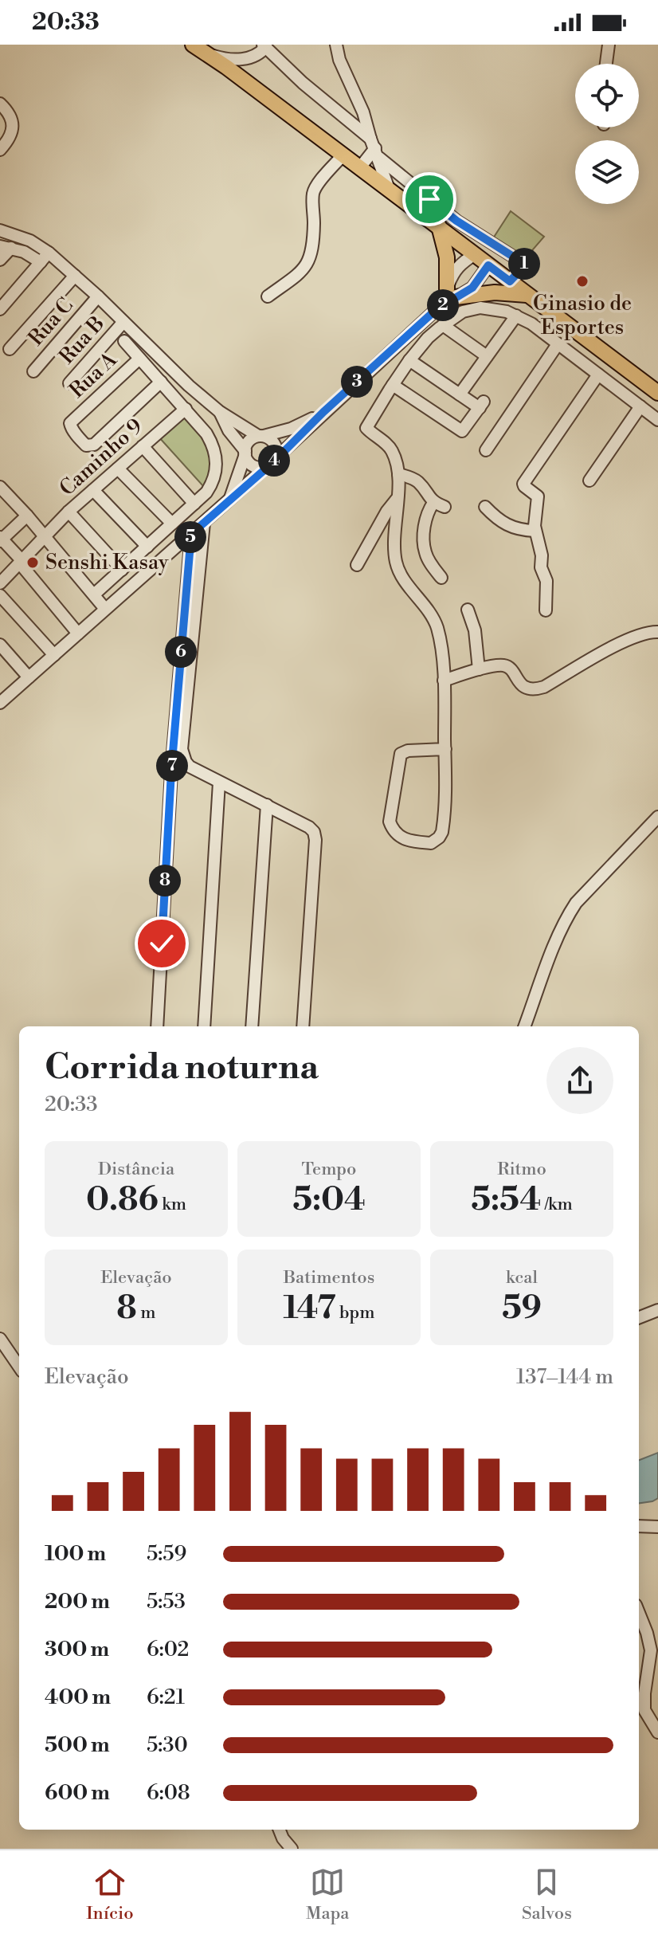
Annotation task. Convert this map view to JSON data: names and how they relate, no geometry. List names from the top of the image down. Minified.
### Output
{"streets":{"street":["Rua C","Rua B","Rua A","Caminho 9"]},"places":["Ginasio de Esportes","Senshi Kasay"],"page":{"status":"20:33","pins":["1","2","3","4","5","6","7","8"],"heading":["Corrida noturna","20:33"],"stats":[["Distância","0.86 km"],["Tempo","5:04"],["Ritmo","5:54 /km"],["Elevação","8 m"],["Batimentos","147 bpm"],["kcal","59"]],"chart":["Elevação","137–144 m"],"list":[{"name":"100 m","note":"5:59"},{"name":"200 m","note":"5:53"},{"name":"300 m","note":"6:02"},{"name":"400 m","note":"6:21"},{"name":"500 m","note":"5:30"},{"name":"600 m","note":"6:08"}],"tabs":["Início","Mapa","Salvos"]}}
